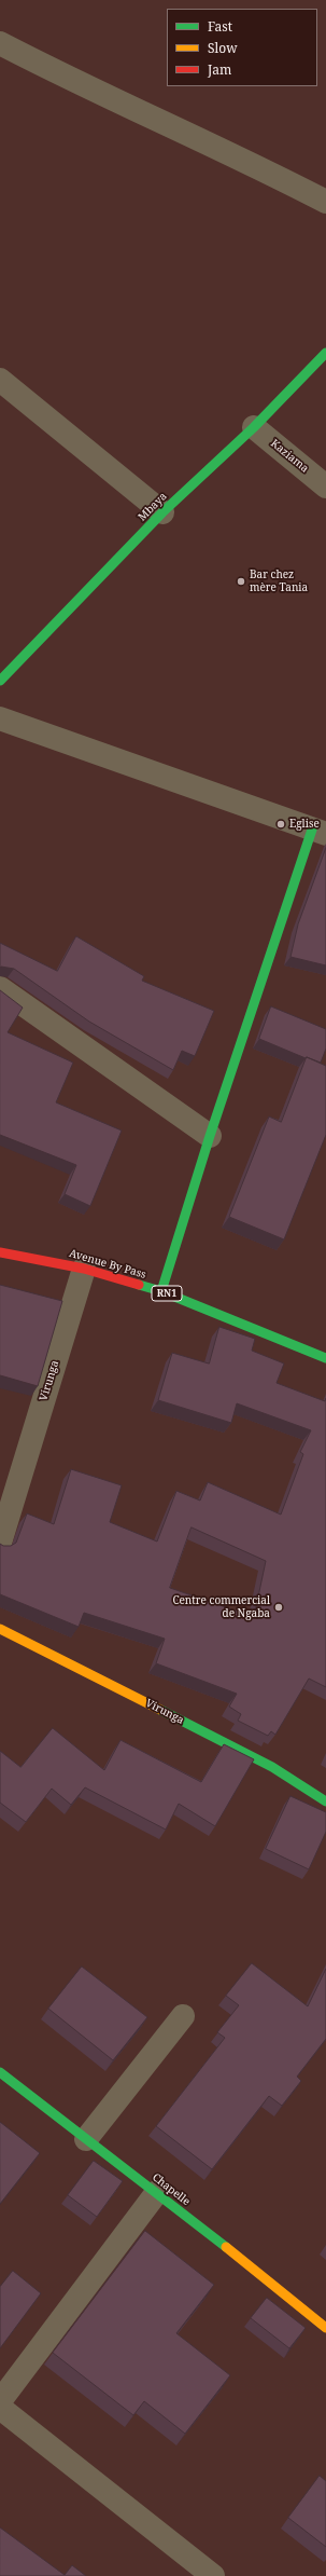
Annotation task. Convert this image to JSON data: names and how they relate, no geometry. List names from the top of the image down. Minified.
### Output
{"streets":{"main road":["Mbaya","Avenue By Pass","RN1","Virunga","Chapelle"],"street":["Kaziama"]},"crossings":[["Kaziama","Mbaya"],["Avenue By Pass","Virunga"]],"places":["Bar chez mère Tania","Eglise","Centre commercial de Ngaba"],"legend":["Fast","Slow","Jam"]}
